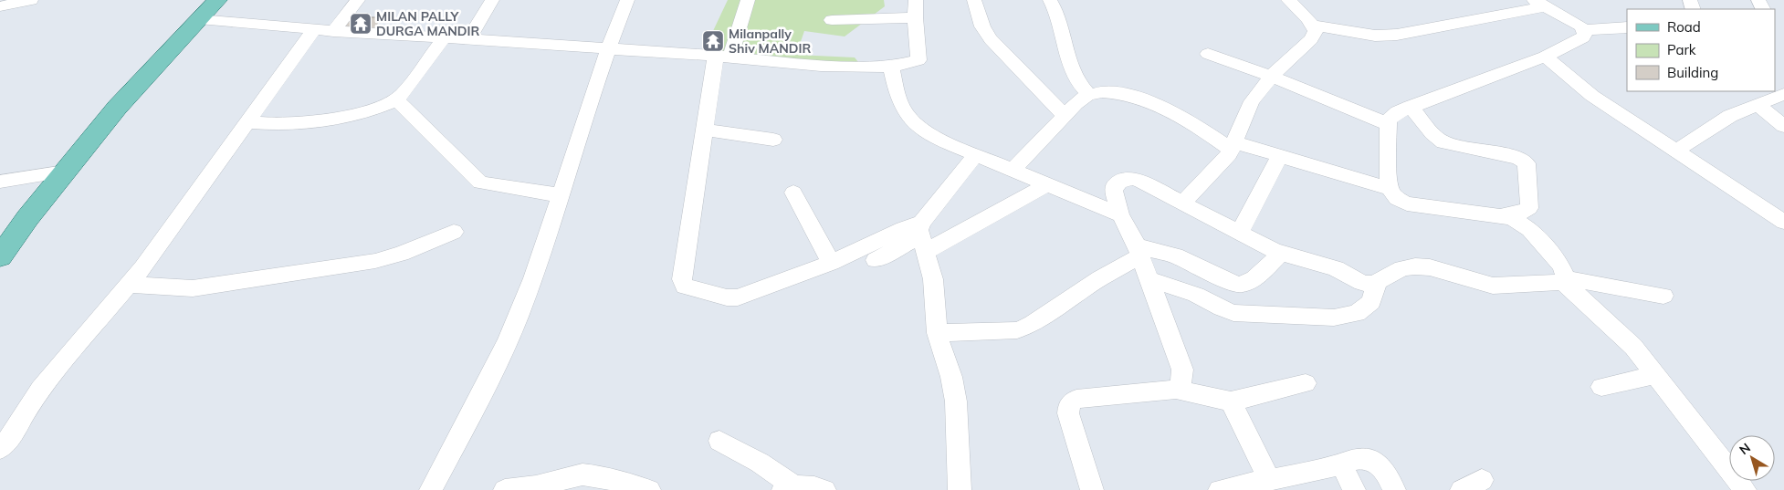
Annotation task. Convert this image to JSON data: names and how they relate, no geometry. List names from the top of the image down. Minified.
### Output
{"places":{"temple":["MILAN PALLY DURGA MANDIR","Milanpally Shiv MANDIR"]},"legend":["Road","Park","Building"],"north":"top left"}
